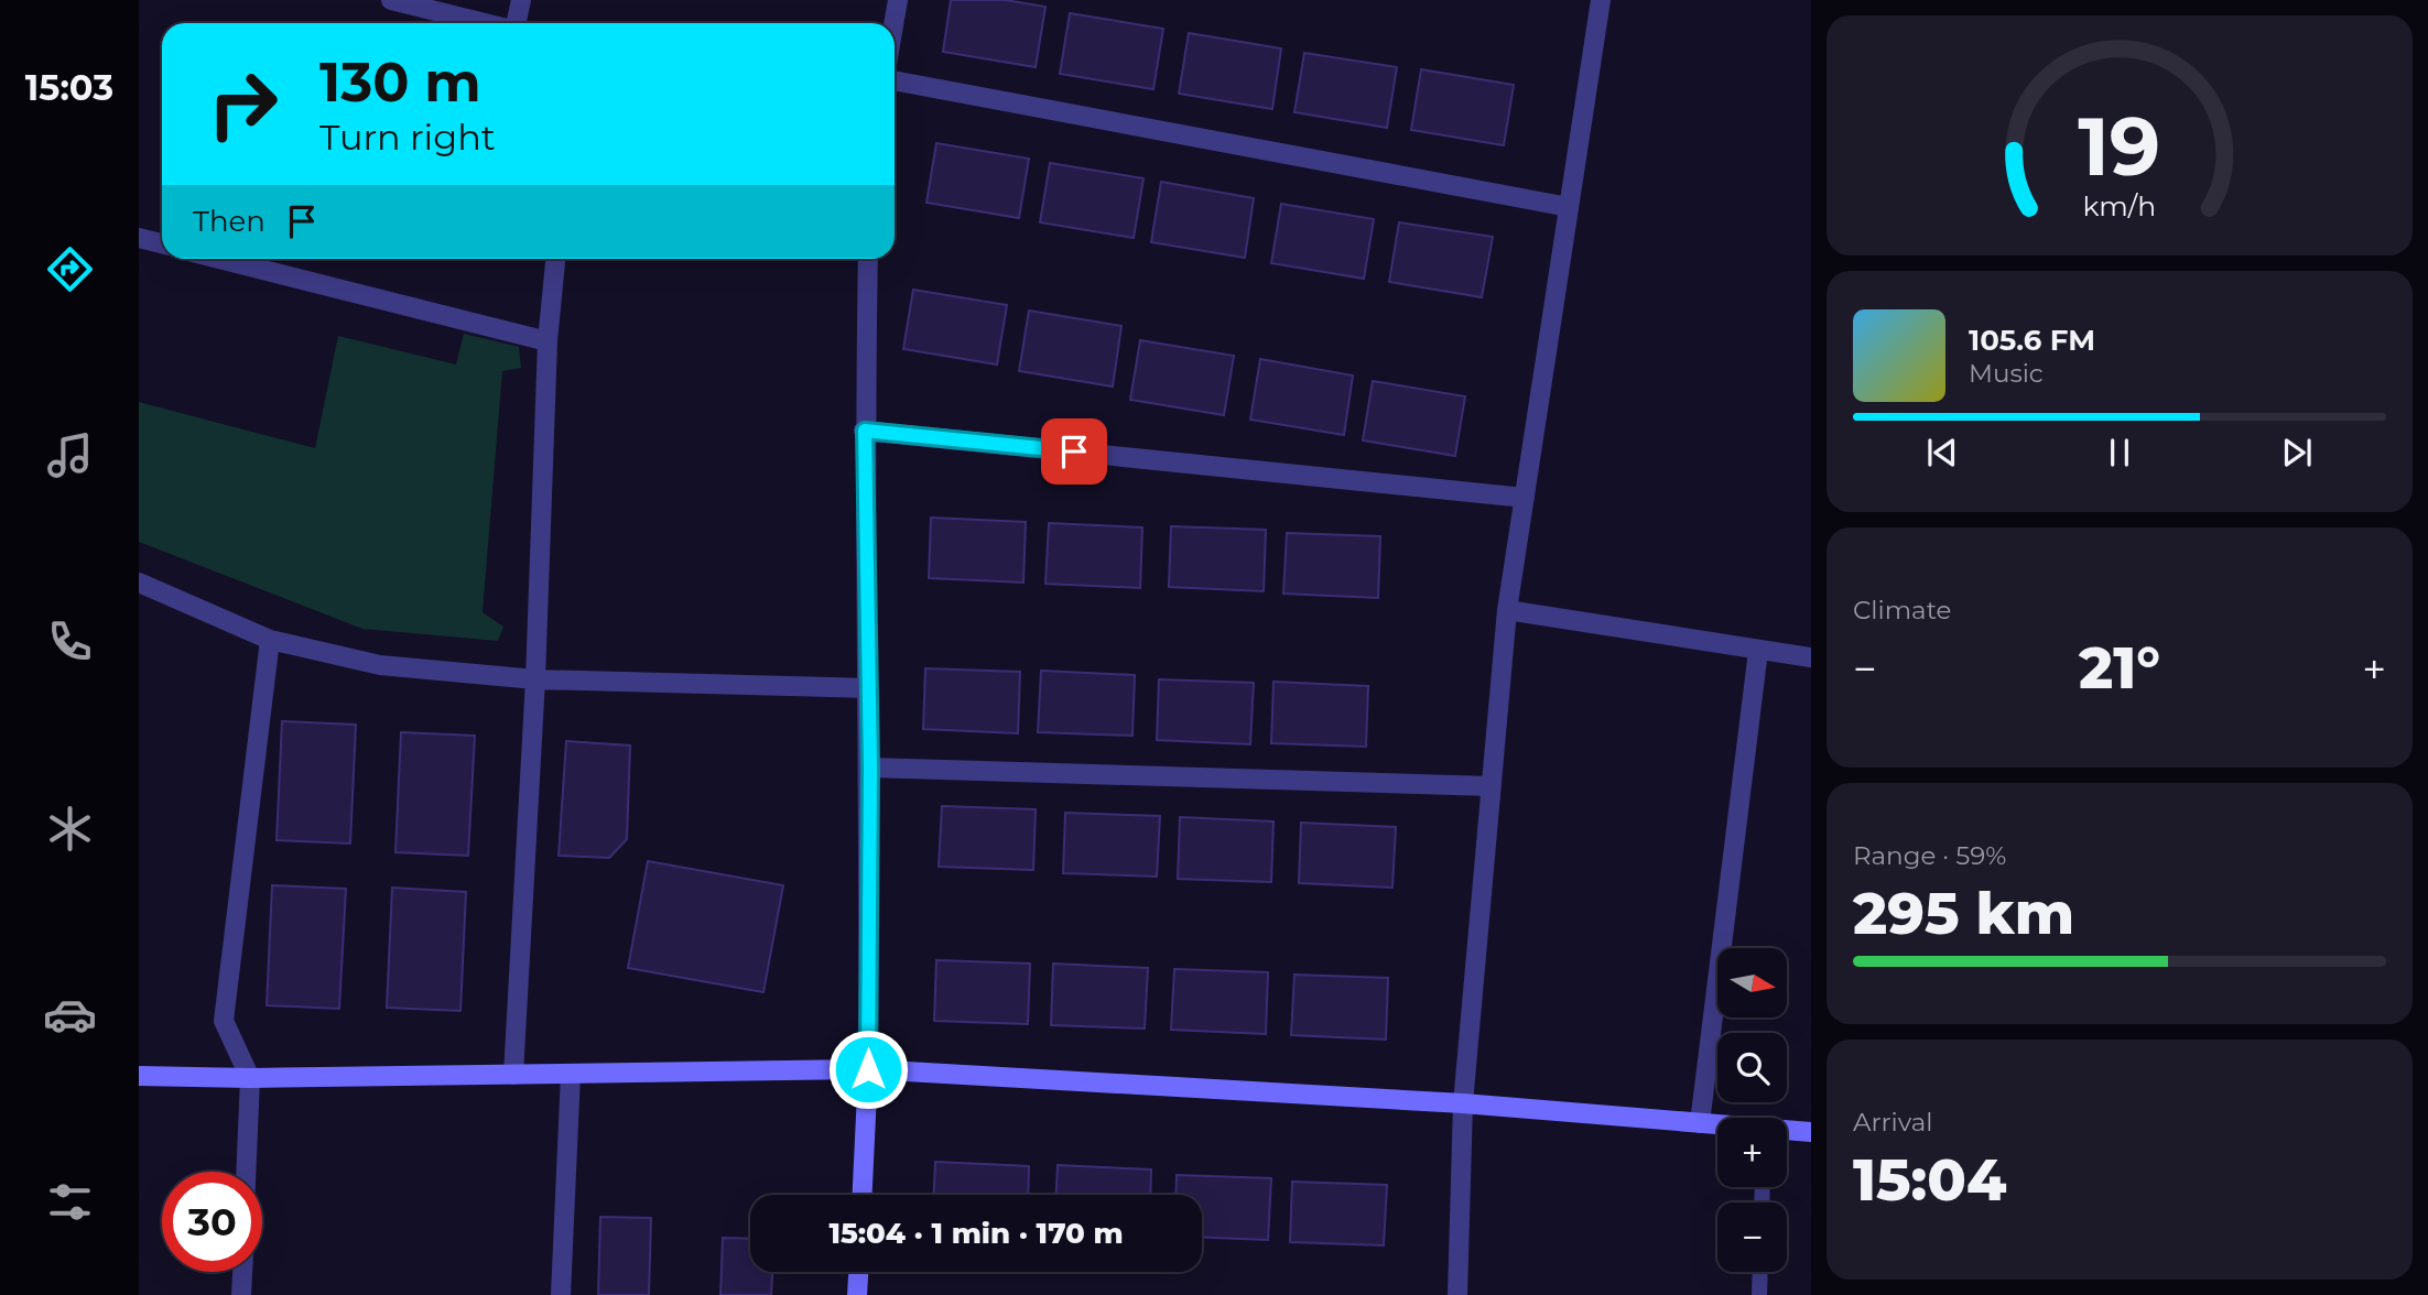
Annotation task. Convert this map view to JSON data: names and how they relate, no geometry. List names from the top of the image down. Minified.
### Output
{"north":"right","page":{"tabs":"15:03","turn":["130 m","Turn right"],"then":"Then","song":["105.6 FM","Music"],"tile":["Climate",["Range · 59%","295 km"],["Arrival","15:04"]],"heat":["−","21°","+"],"map_buttons":["+","−"],"limit":"30","trip":"15:04 · 1 min · 170 m","gauge":["19","km/h"]}}
